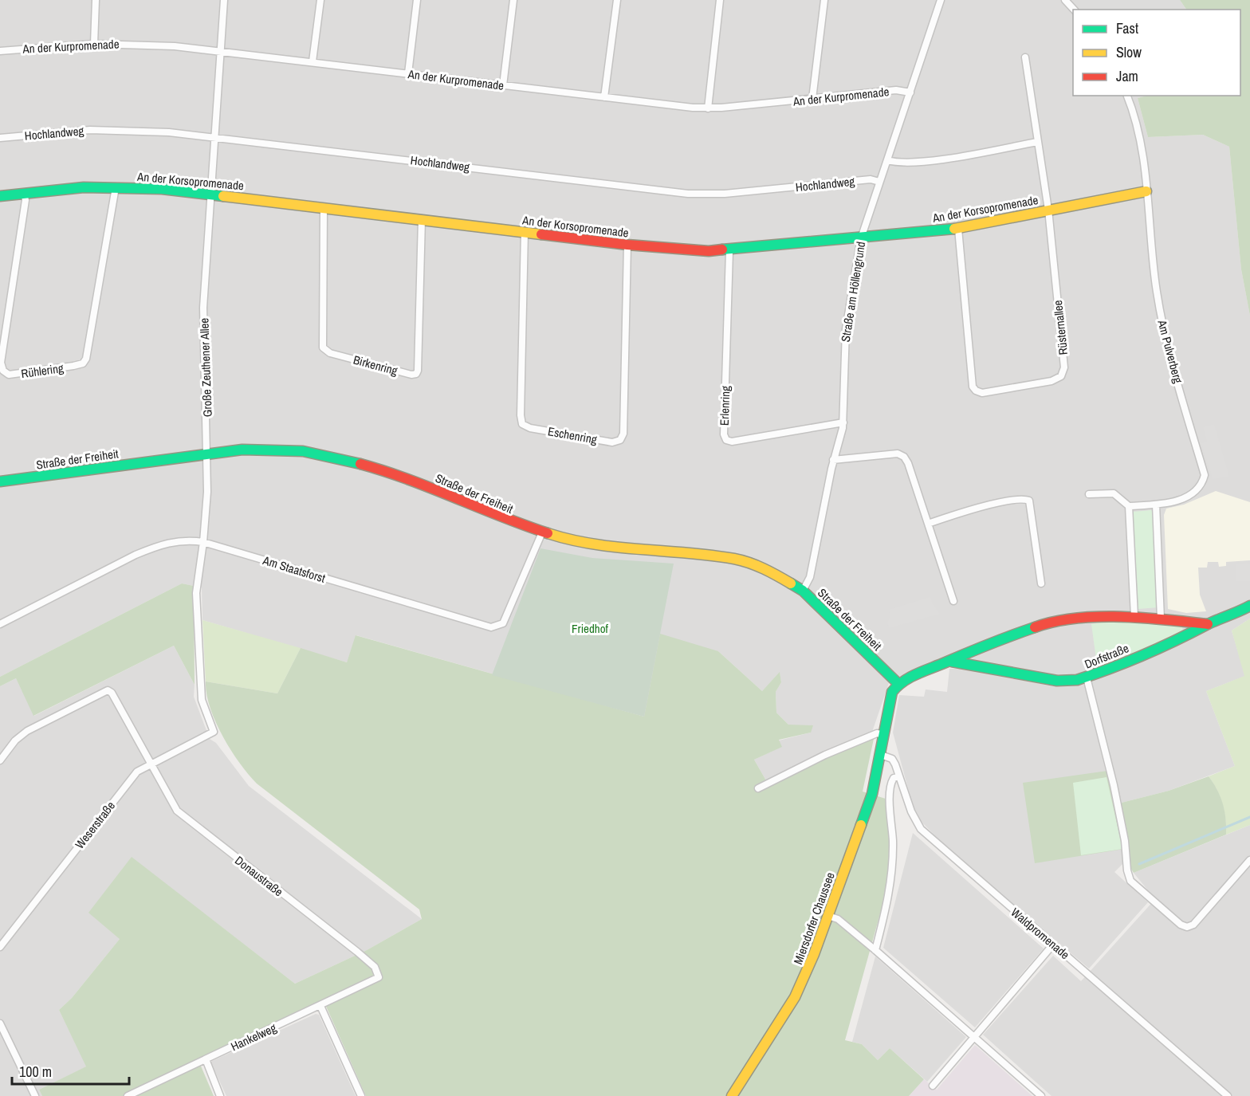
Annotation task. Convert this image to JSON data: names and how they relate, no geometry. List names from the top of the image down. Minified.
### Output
{"streets":{"street":["An der Kurpromenade","Hochlandweg","An der Korsopromenade","Straße am Höllengrund","Rüsternallee","Am Pulverberg","Birkenring","Große Zeuthener Allee","Rühlering","Erlenring","Eschenring","Straße der Freiheit","Am Staatsforst","Dorfstraße","Weserstraße","Donaustraße","Miersdorfer Chaussee","Waldpromenade","Hankelweg"]},"crossings":[["An der Kurpromenade","Straße am Höllengrund"],["An der Kurpromenade","Große Zeuthener Allee"],["Hochlandweg","Straße am Höllengrund"],["Hochlandweg","Große Zeuthener Allee"],["An der Korsopromenade","Straße am Höllengrund"],["An der Korsopromenade","Rüsternallee"],["An der Korsopromenade","Am Pulverberg"],["An der Korsopromenade","Birkenring"],["An der Korsopromenade","Große Zeuthener Allee"],["An der Korsopromenade","Rühlering"],["An der Korsopromenade","Erlenring"],["An der Korsopromenade","Eschenring"],["Straße am Höllengrund","Erlenring"],["Straße am Höllengrund","Straße der Freiheit"],["Große Zeuthener Allee","Straße der Freiheit"],["Große Zeuthener Allee","Am Staatsforst"],["Große Zeuthener Allee","Weserstraße"],["Straße der Freiheit","Am Staatsforst"],["Straße der Freiheit","Dorfstraße"],["Weserstraße","Donaustraße"],["Donaustraße","Hankelweg"],["Miersdorfer Chaussee","Waldpromenade"]],"parks":["Friedhof"],"legend":["Fast","Slow","Jam"],"scale_bar":"100 m"}
